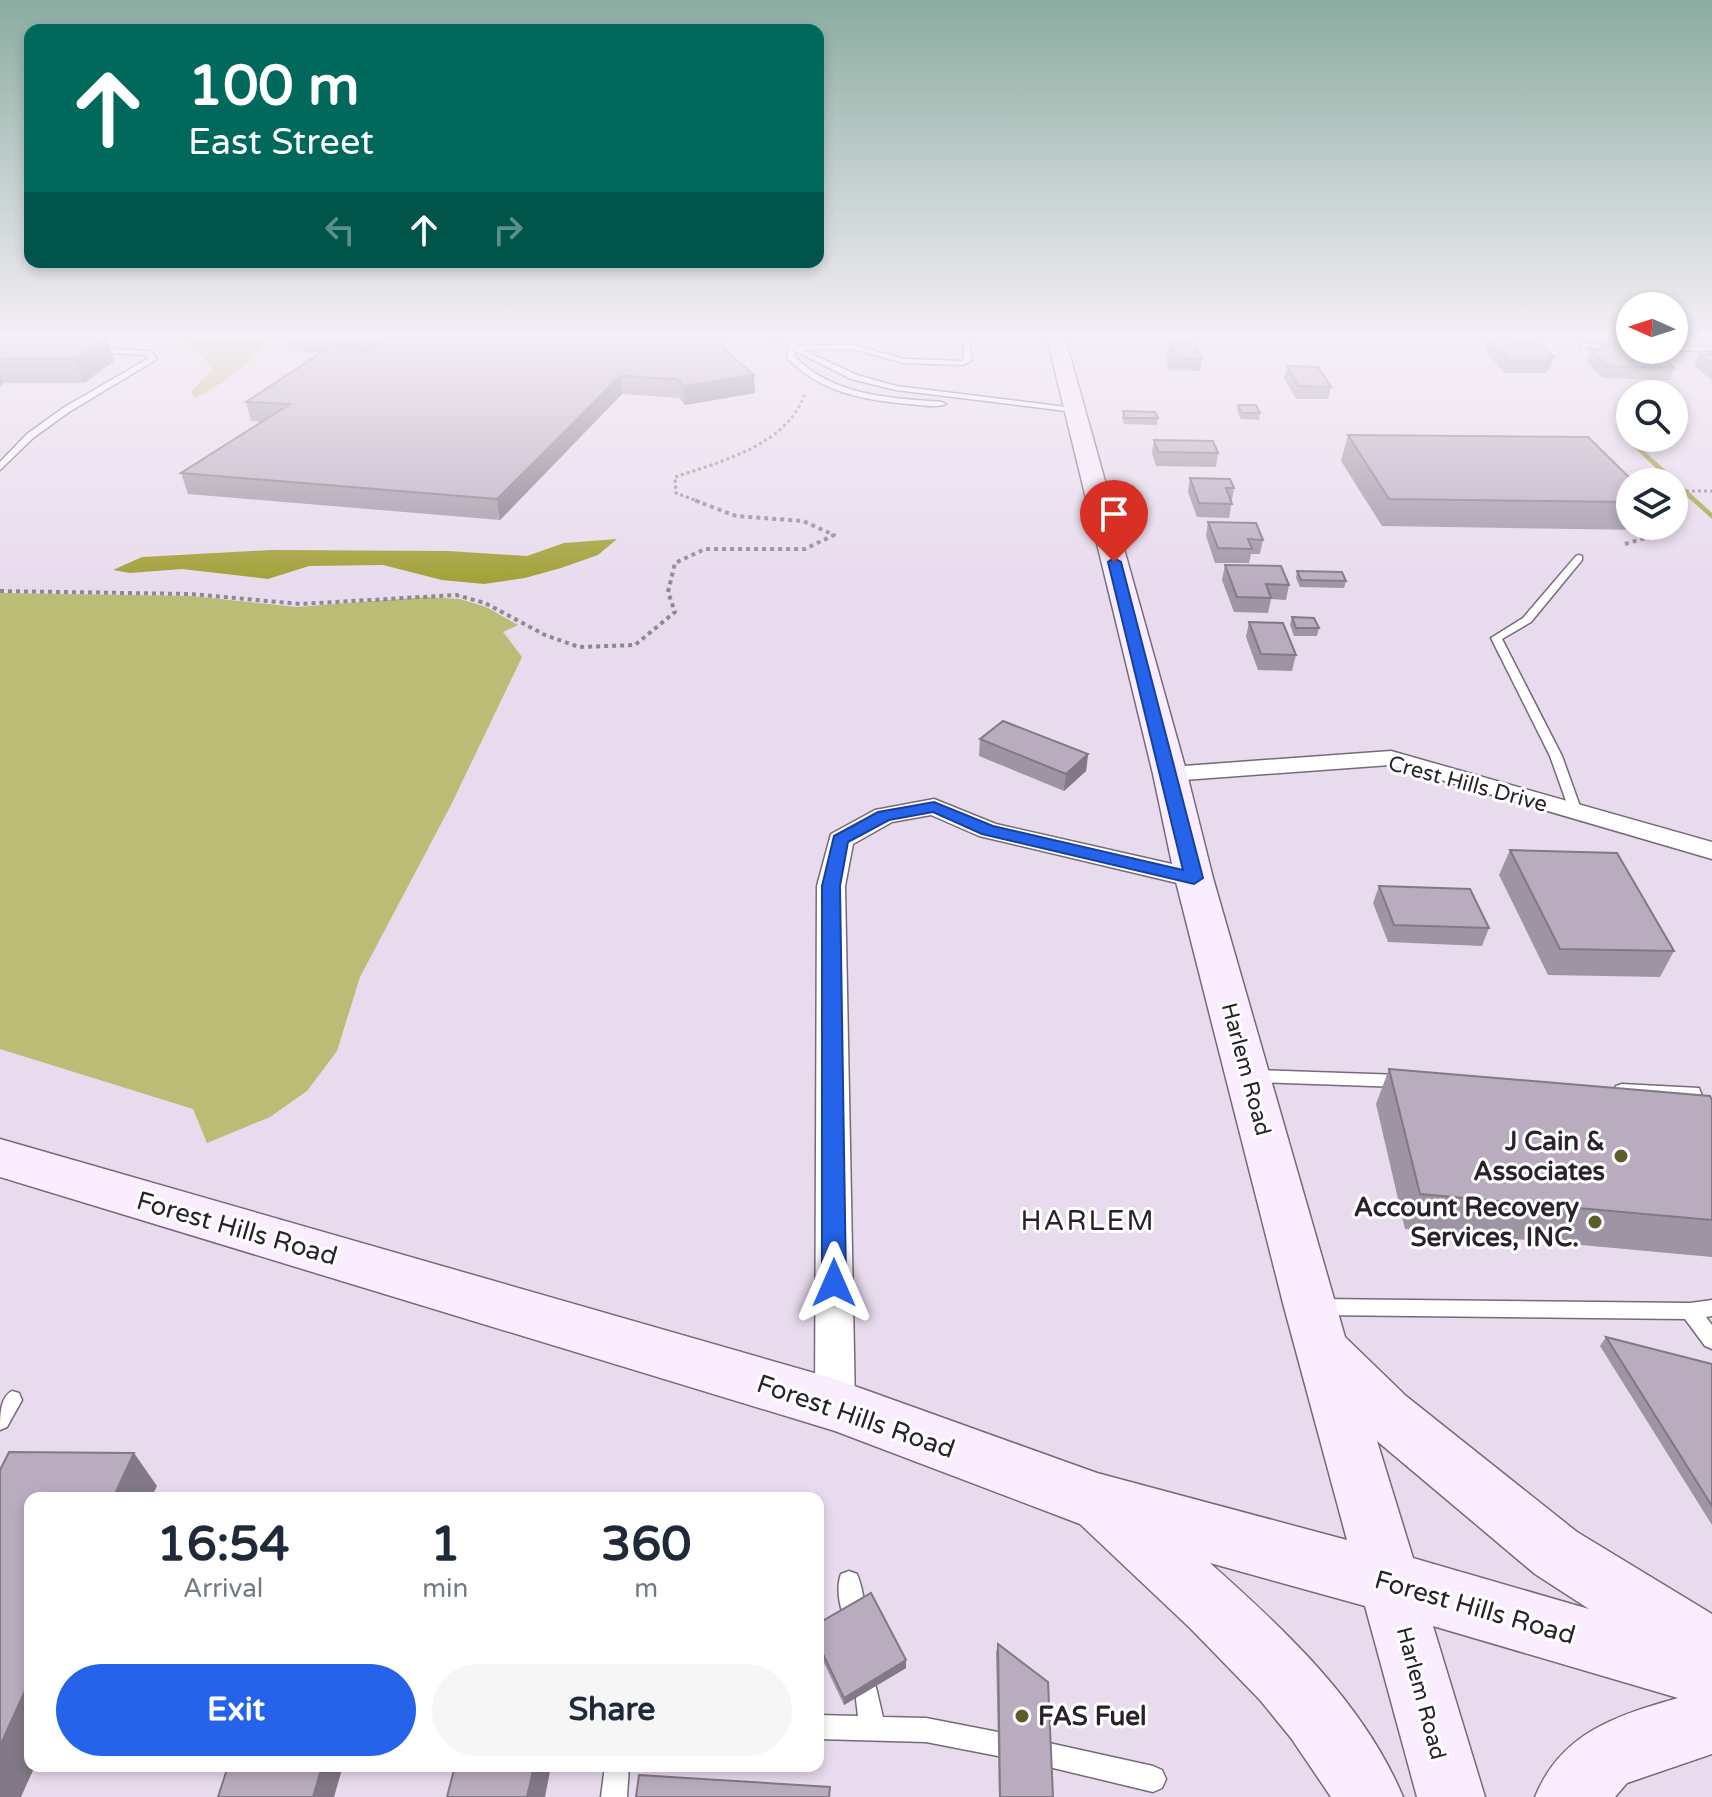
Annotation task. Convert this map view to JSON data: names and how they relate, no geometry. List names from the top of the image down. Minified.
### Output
{"streets":{"main road":["Harlem Road","Forest Hills Road"],"street":["Crest Hills Drive"]},"crossings":[["Crest Hills Drive","Harlem Road"],["Harlem Road","Forest Hills Road"]],"districts":["HARLEM"],"places":["J Cain & Associates","Account Recovery Services, INC.","FAS Fuel"],"north":"left","page":{"turn":["100 m","East Street"],"eta":["16:54","Arrival","1","min","360","m"],"buttons":["Exit","Share"]}}
